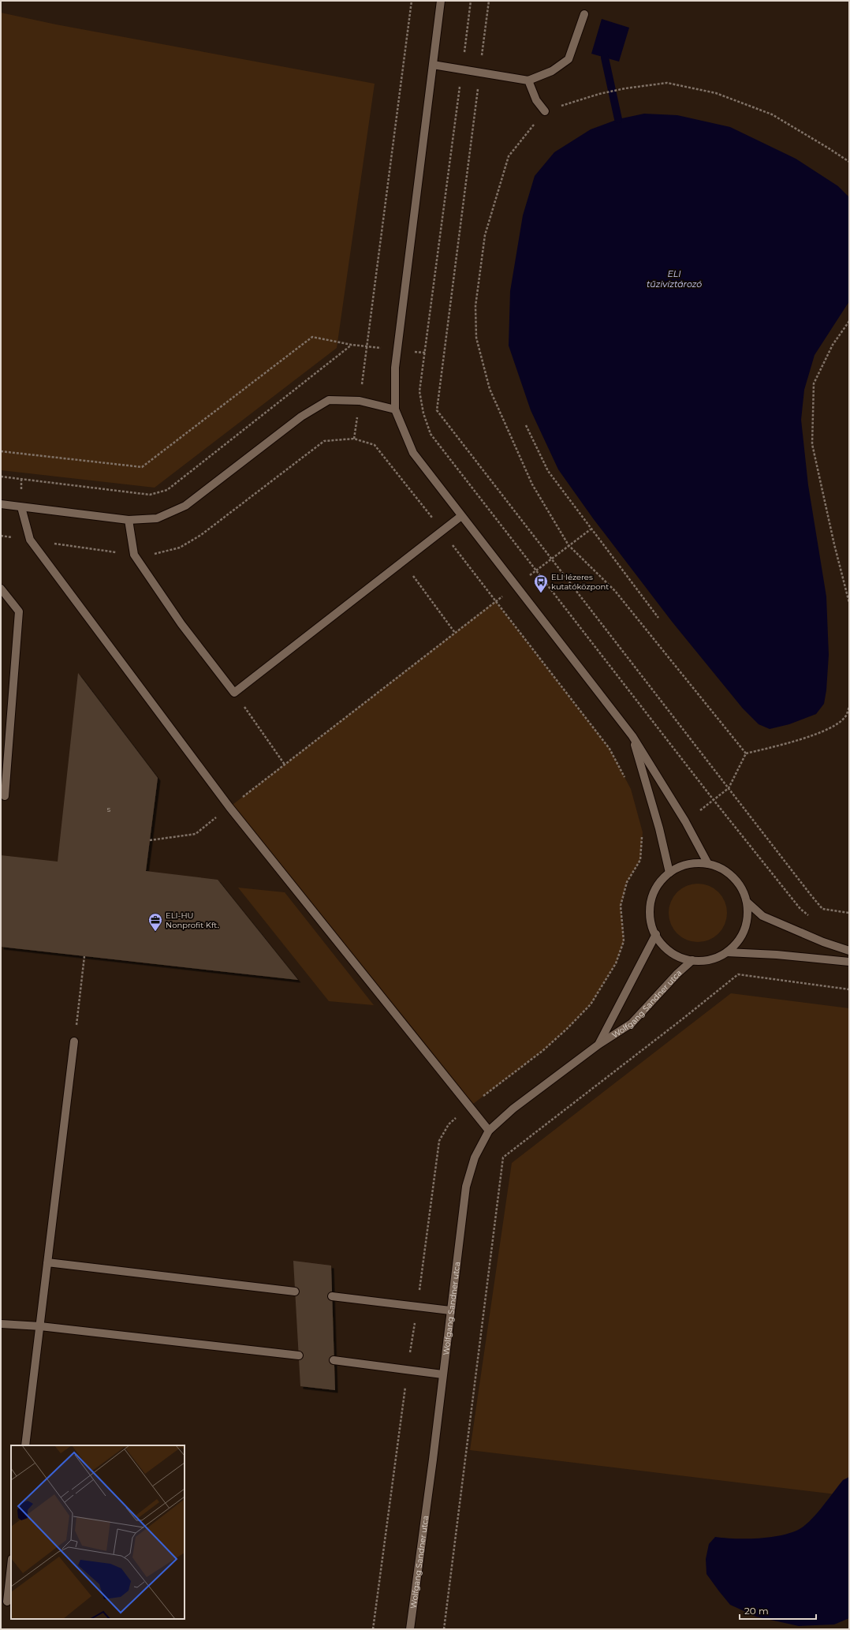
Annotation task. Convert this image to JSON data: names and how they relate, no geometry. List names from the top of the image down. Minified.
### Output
{"streets":{"street":["Wolfgang Sandner utca"]},"water":["ELI tűzivíztározó"],"places":{"bus stop":["ELI lézeres kutatóközpont"],"office":["ELI-HU Nonprofit Kft."]},"house_numbers":["5"],"scale_bar":"20 m"}
